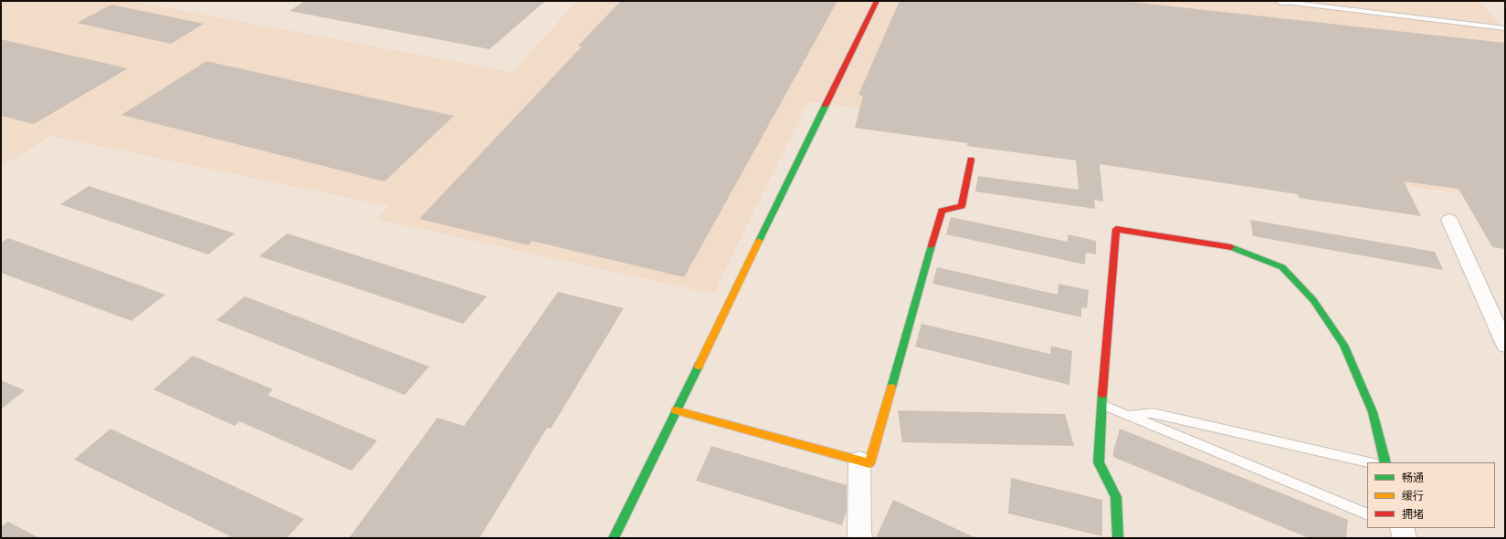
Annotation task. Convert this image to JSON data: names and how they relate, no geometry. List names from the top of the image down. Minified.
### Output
{"legend":["畅通","缓行","拥堵"]}
